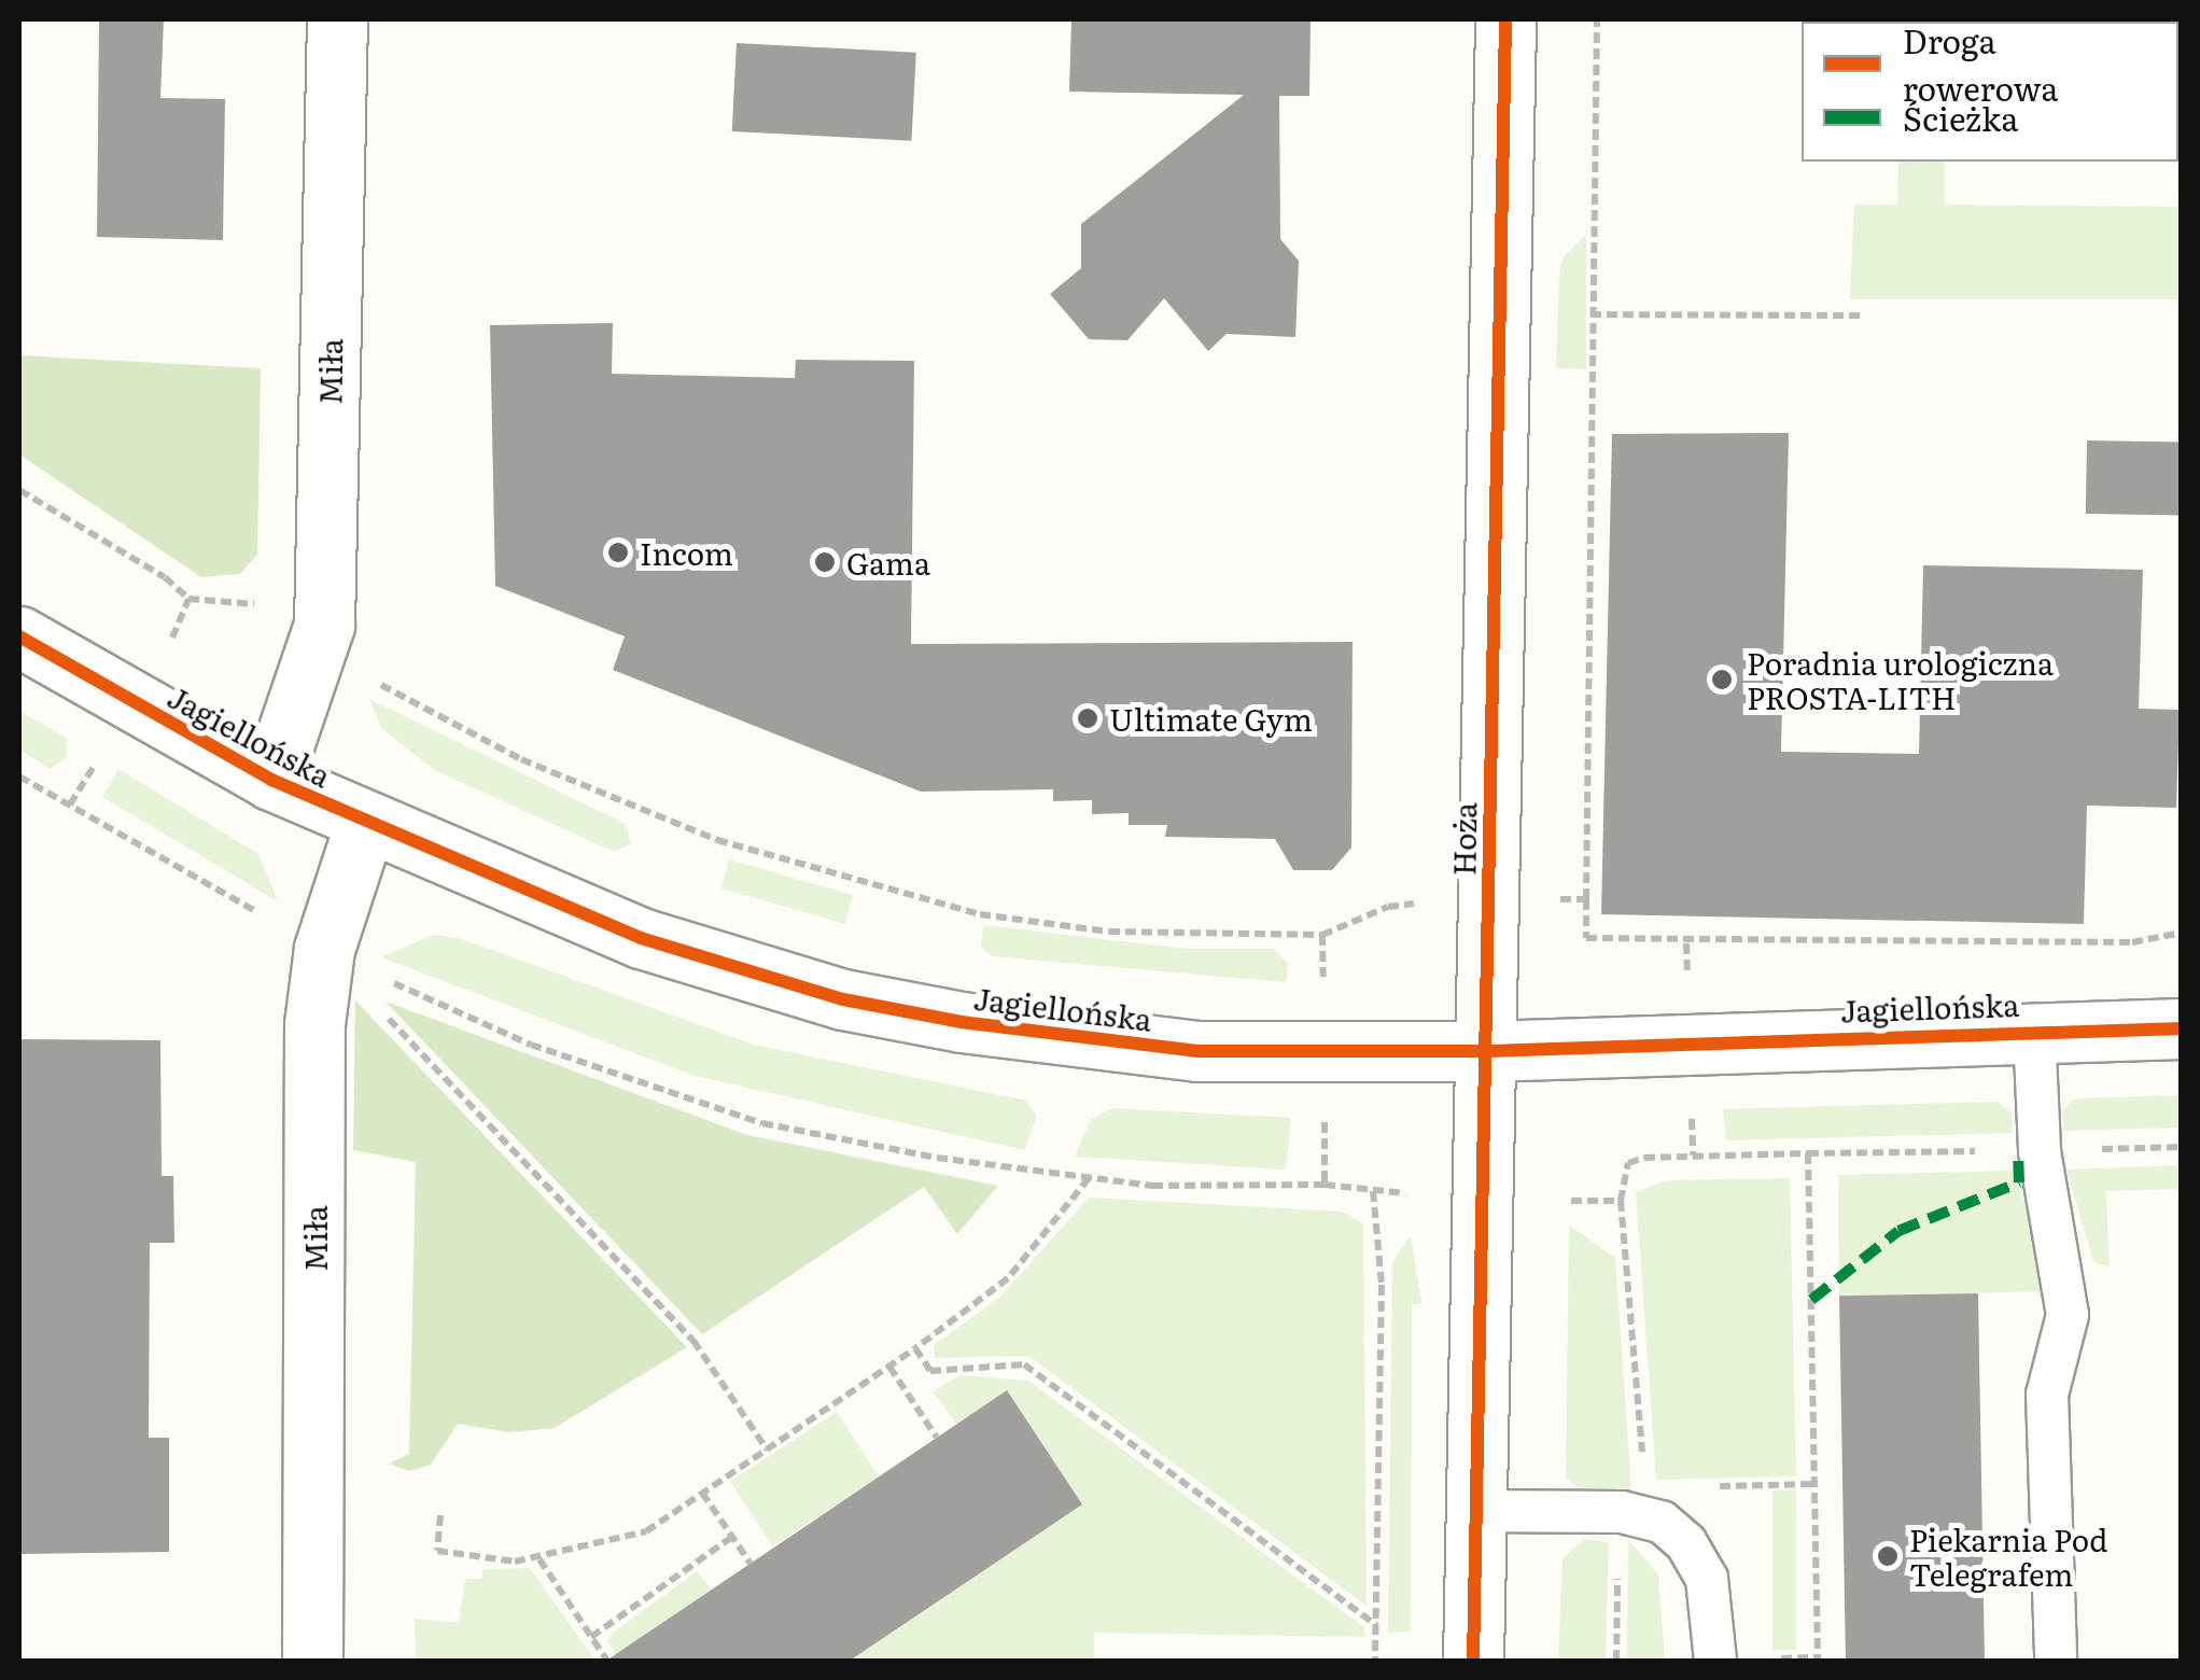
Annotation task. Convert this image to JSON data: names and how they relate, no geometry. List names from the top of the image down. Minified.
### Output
{"streets":{"street":["Miła","Jagiellońska","Hoża"]},"crossings":[["Miła","Jagiellońska"],["Jagiellońska","Hoża"]],"places":["Incom","Gama","Poradnia urologiczna PROSTA-LITH","Ultimate Gym","Piekarnia Pod Telegrafem"],"legend":["Droga rowerowa","Ścieżka"]}
